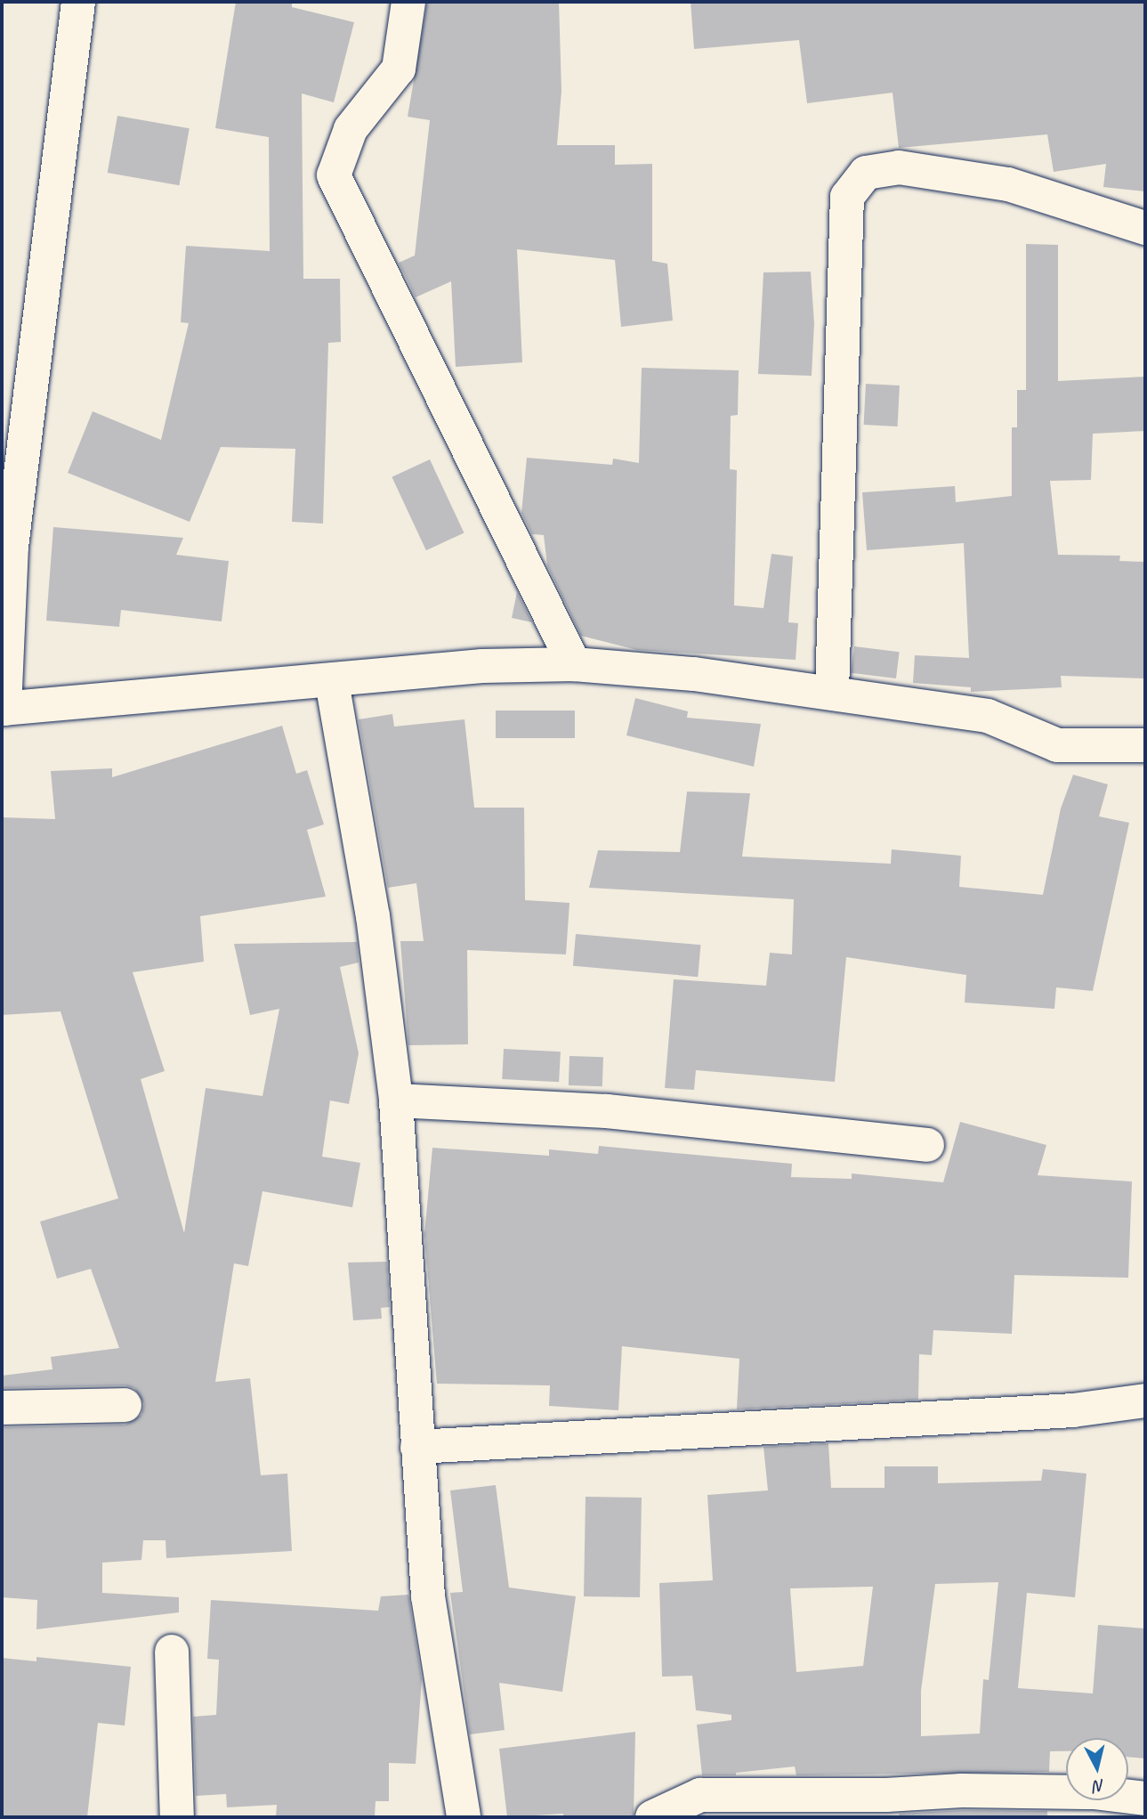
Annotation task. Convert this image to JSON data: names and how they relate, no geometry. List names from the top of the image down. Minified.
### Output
{"north":"bottom"}
